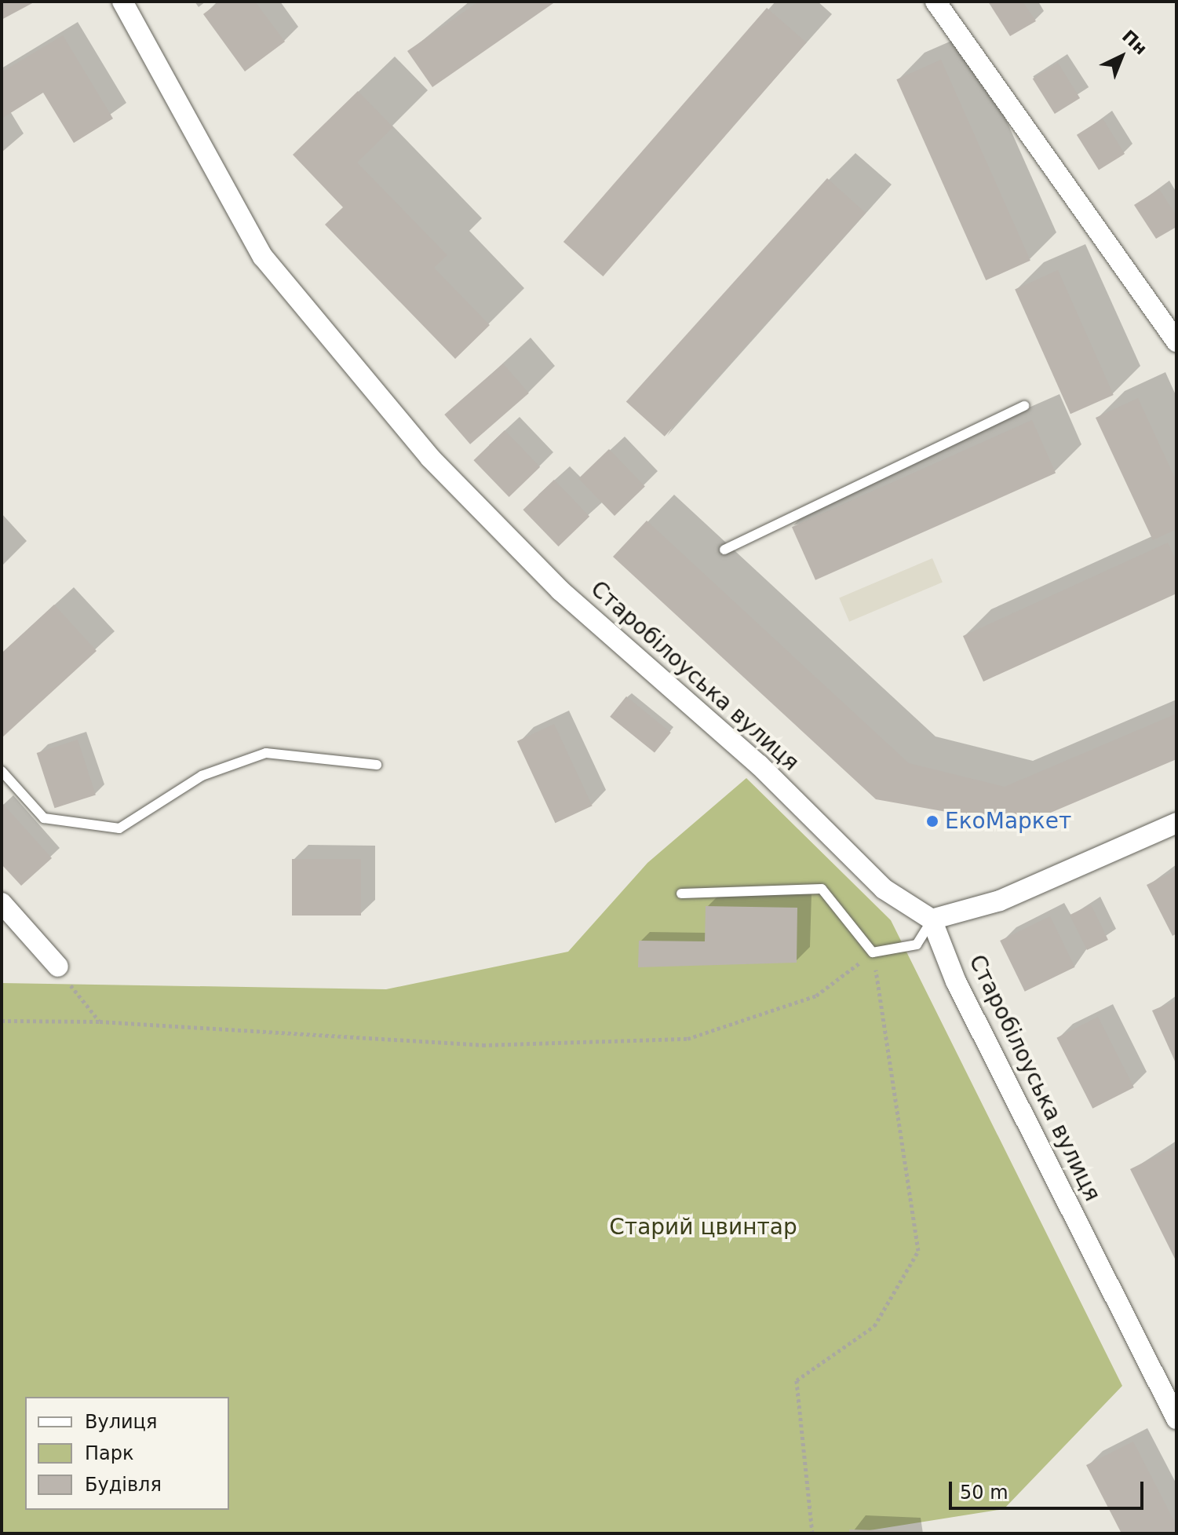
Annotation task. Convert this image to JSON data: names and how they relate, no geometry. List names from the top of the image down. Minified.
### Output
{"streets":{"street":["Старобілоуська вулиця"]},"parks":["Старий цвинтар"],"places":["ЕкоМаркет"],"legend":["Вулиця","Парк","Будівля"],"scale_bar":"50 m","north":"top right"}
